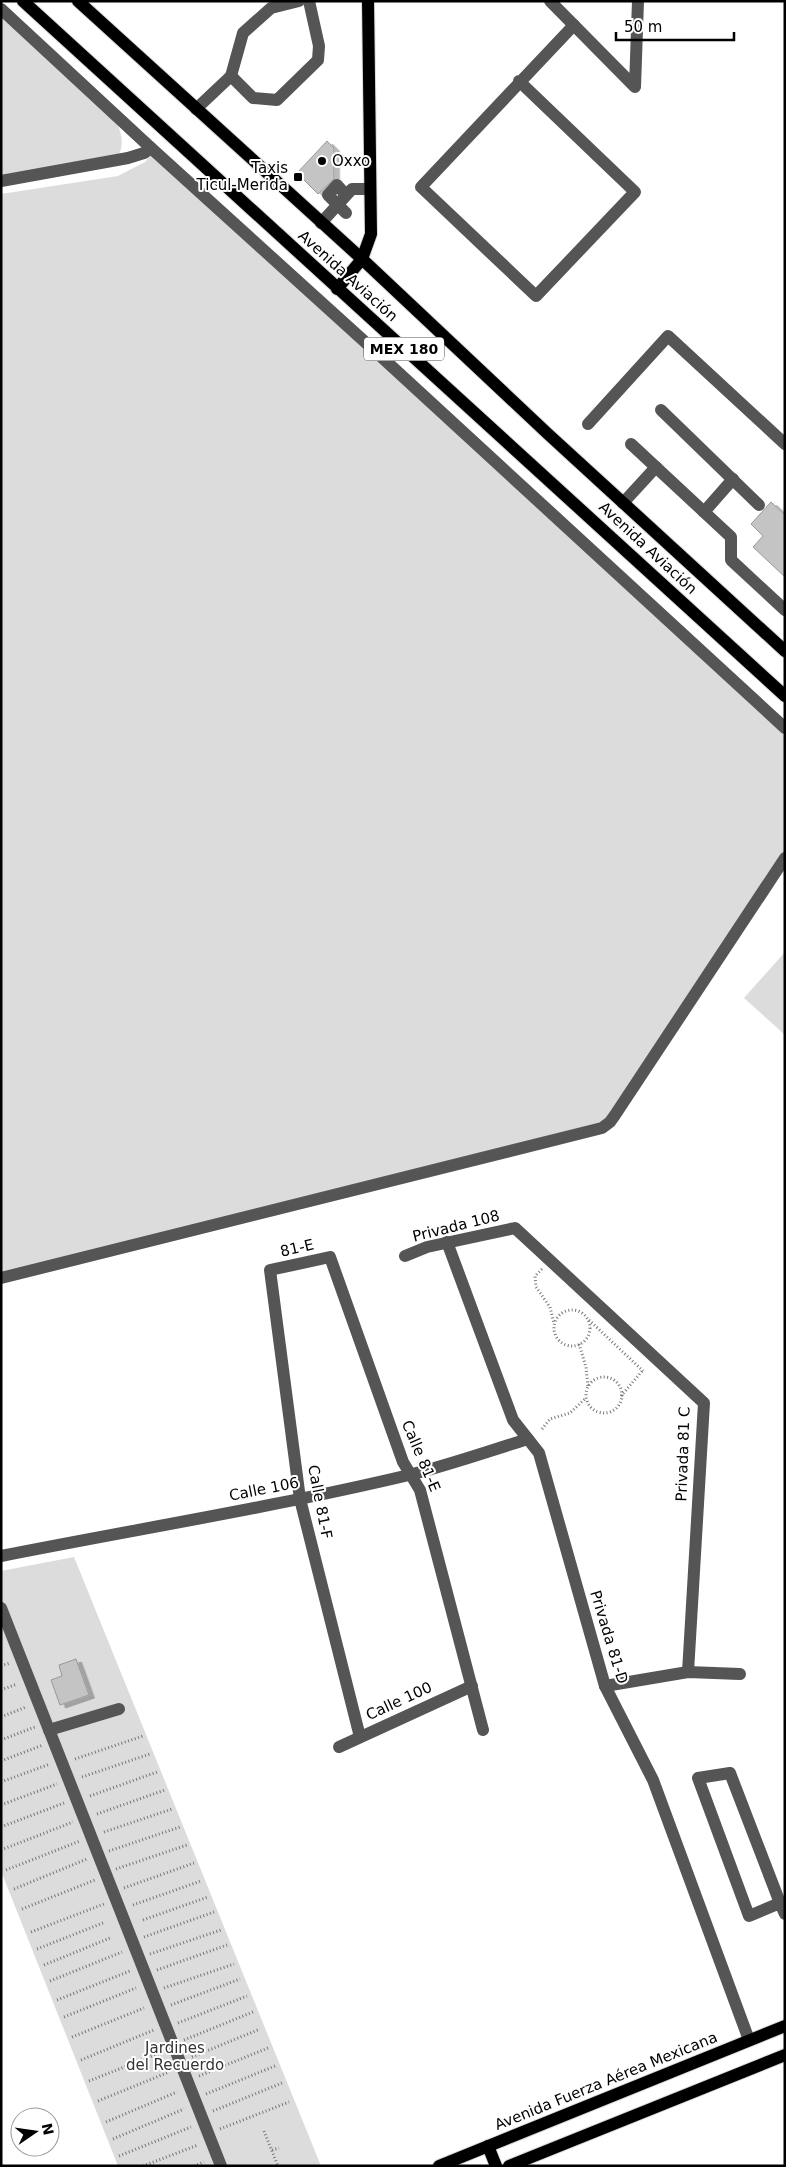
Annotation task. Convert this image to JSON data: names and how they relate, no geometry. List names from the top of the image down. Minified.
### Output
{"streets":{"main road":["Avenida Aviación","MEX 180","Avenida Fuerza Aérea Mexicana"],"street":["Privada 108","81-E","Privada 81 C","Calle 81-E","Calle 106","Calle 81-F","Privada 81-D","Calle 100"]},"crossings":[["Privada 108","Privada 81 C"],["Privada 108","Privada 81-D"],["81-E","Calle 81-E"],["81-E","Calle 81-F"],["Calle 81-E","Calle 106"],["Calle 81-E","Calle 100"],["Calle 106","Calle 81-F"],["Calle 106","Privada 81-D"],["Calle 81-F","Calle 100"],["Privada 81-D","Avenida Fuerza Aérea Mexicana"]],"parks":["Jardines del Recuerdo"],"places":{"other":["Oxxo"],"transit":["Taxis Ticul-Merida"]},"scale_bar":"50 m","north":"right"}
